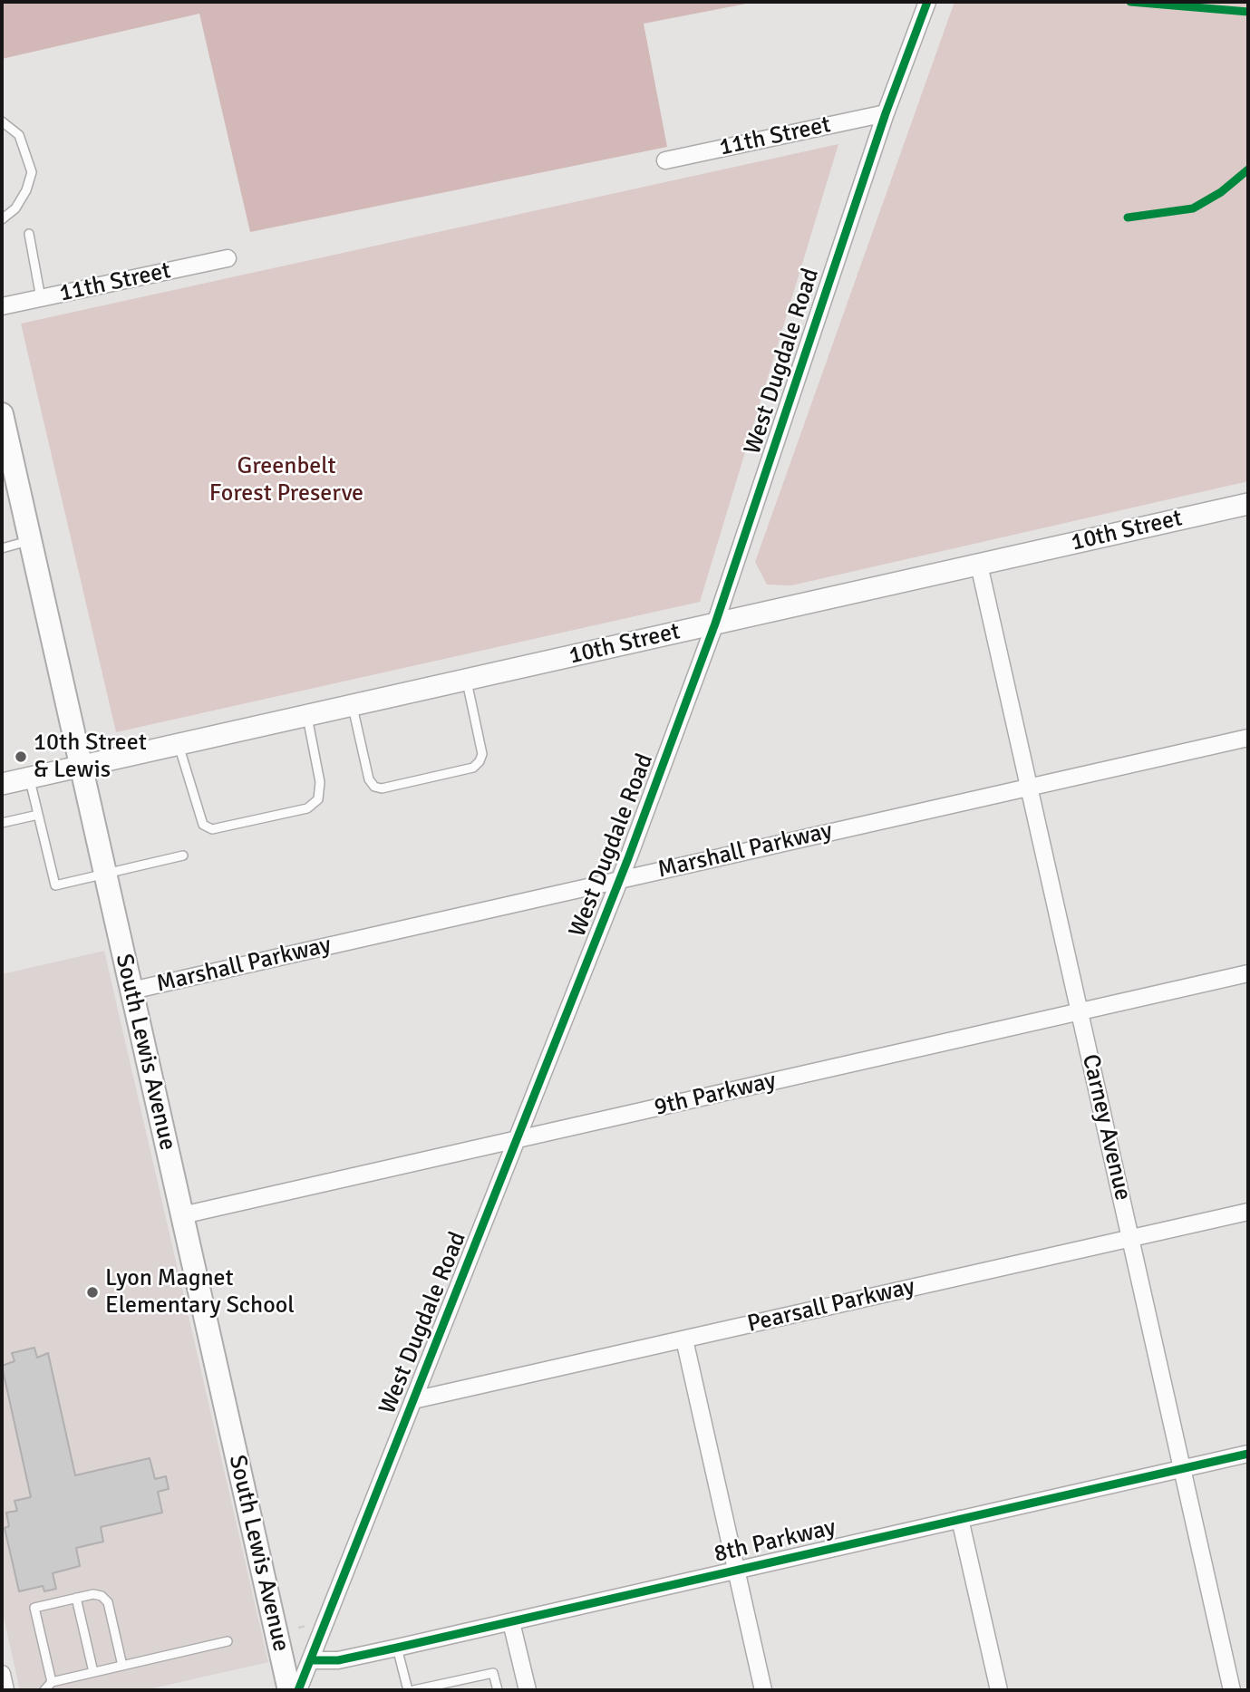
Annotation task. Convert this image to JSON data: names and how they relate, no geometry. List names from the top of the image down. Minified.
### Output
{"streets":{"main road":["South Lewis Avenue"],"street":["11th Street","West Dugdale Road","10th Street","Marshall Parkway","9th Parkway","Carney Avenue","Pearsall Parkway","8th Parkway"]},"crossings":[["11th Street","West Dugdale Road"],["West Dugdale Road","10th Street"],["West Dugdale Road","Marshall Parkway"],["West Dugdale Road","9th Parkway"],["West Dugdale Road","Pearsall Parkway"],["West Dugdale Road","8th Parkway"],["10th Street","South Lewis Avenue"],["10th Street","Carney Avenue"],["Marshall Parkway","South Lewis Avenue"],["Marshall Parkway","Carney Avenue"],["South Lewis Avenue","9th Parkway"],["9th Parkway","Carney Avenue"],["Carney Avenue","Pearsall Parkway"],["Carney Avenue","8th Parkway"]],"parks":["Greenbelt Forest Preserve"],"places":["10th Street & Lewis","Lyon Magnet Elementary School"]}
